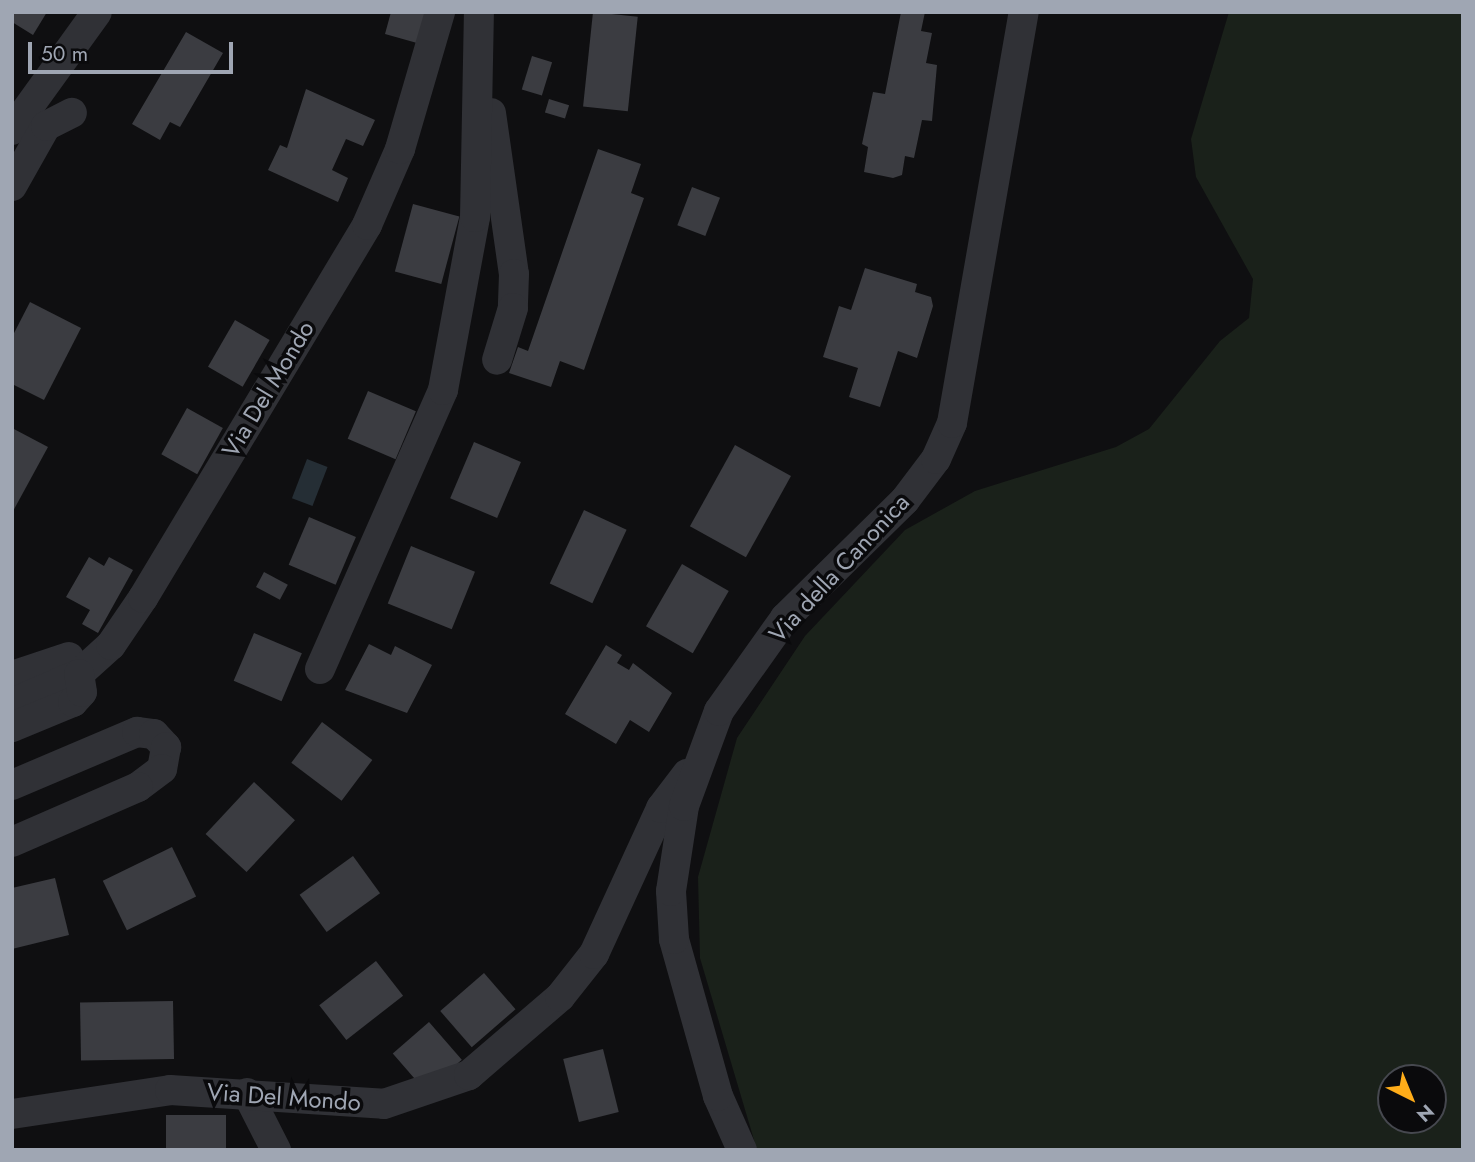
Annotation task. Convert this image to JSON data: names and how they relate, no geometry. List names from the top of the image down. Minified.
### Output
{"streets":{"street":["Via Del Mondo","Via della Canonica"]},"crossings":[["Via Del Mondo","Via della Canonica"]],"scale_bar":"50 m","north":"bottom right"}
